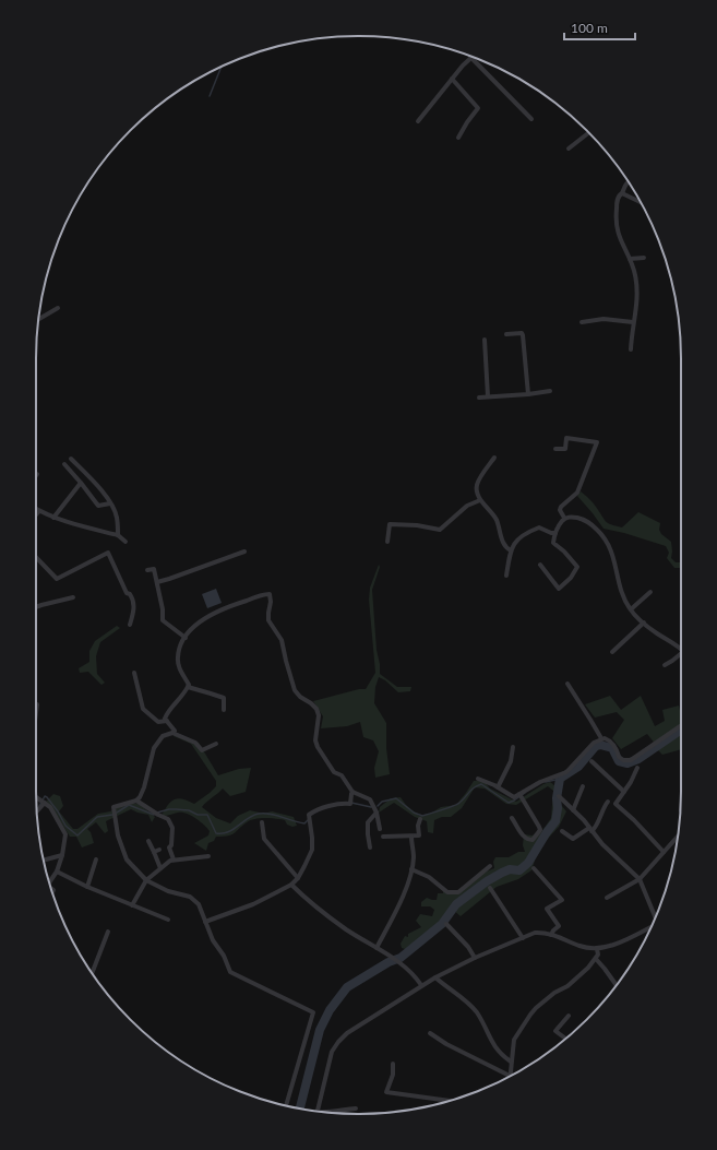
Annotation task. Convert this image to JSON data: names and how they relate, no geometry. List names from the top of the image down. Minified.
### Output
{"scale_bar":"100 m"}
